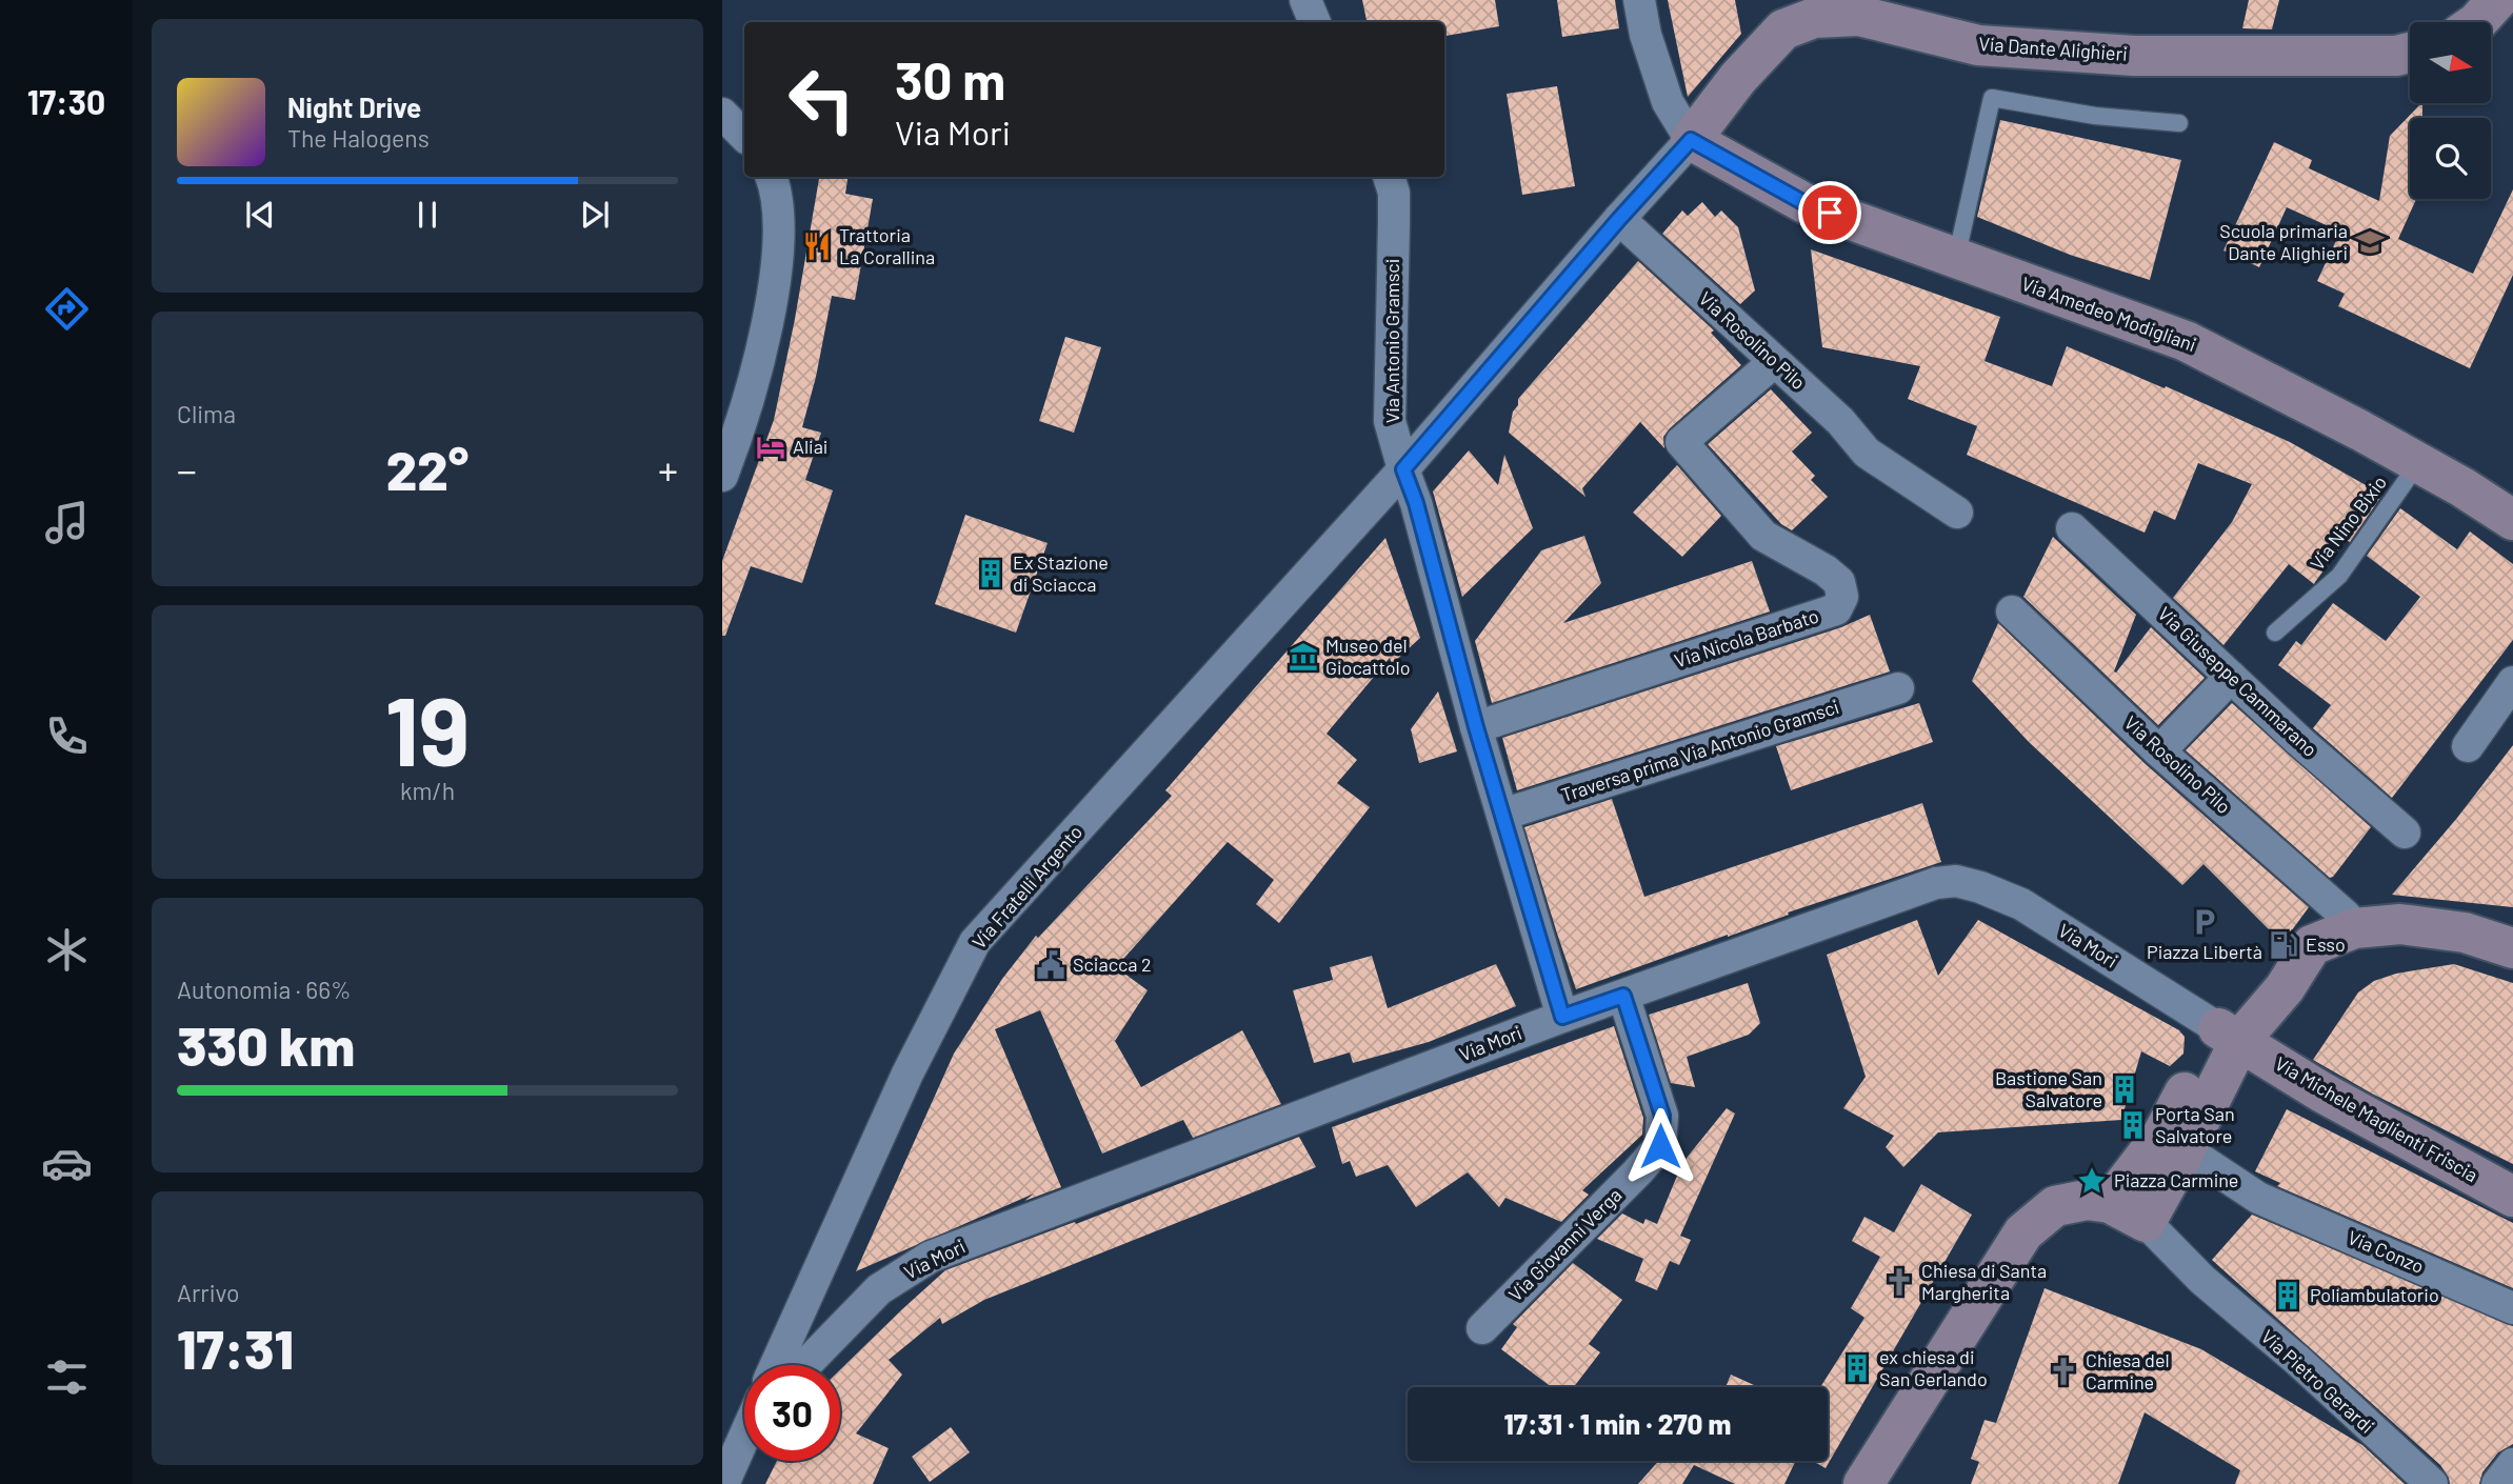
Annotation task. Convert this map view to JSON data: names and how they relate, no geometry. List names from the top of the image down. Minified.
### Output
{"streets":{"street":["Via Dante Alighieri","Via Amedeo Modigliani","Via Antonio Gramsci","Via Rosolino Pilo","Via Nicola Barbato","Via Giuseppe Cammarano","Traversa prima Via Antonio Gramsci","Via Fratelli Argento","Via Mori","Via Michele Maglienti Friscia","Via Giovanni Verga","Via Conzo","Via Pietro Gerardi"],"lane":["Via Nino Bixio"]},"crossings":[["Via Dante Alighieri","Via Amedeo Modigliani"],["Via Dante Alighieri","Via Antonio Gramsci"],["Via Dante Alighieri","Via Rosolino Pilo"],["Via Dante Alighieri","Via Fratelli Argento"],["Via Amedeo Modigliani","Via Nino Bixio"],["Via Antonio Gramsci","Via Nicola Barbato"],["Via Antonio Gramsci","Traversa prima Via Antonio Gramsci"],["Via Antonio Gramsci","Via Fratelli Argento"],["Via Antonio Gramsci","Via Mori"],["Via Rosolino Pilo","Via Nicola Barbato"],["Via Mori","Via Michele Maglienti Friscia"],["Via Mori","Via Giovanni Verga"]],"places":{"school or university":["Scuola primaria Dante Alighieri"],"restaurant":["Trattoria La Corallina"],"hotel":["Aliai"],"building":["Ex Stazione di Sciacca","Bastione San Salvatore","Porta San Salvatore","Poliambulatorio","ex chiesa di San Gerlando"],"museum":["Museo del Giocattolo"],"parking":["Piazza Libertà"],"fuel station":["Esso"],"public building":["Sciacca 2"],"place":["Piazza Carmine"],"church":["Chiesa di Santa Margherita","Chiesa del Carmine"]},"north":"right","page":{"tabs":"17:30","turn":["30 m","Via Mori"],"song":["Night Drive","The Halogens"],"tile":["Clima",["19","km/h"],["Autonomia · 66%","330 km"],["Arrivo","17:31"]],"heat":["−","22°","+"],"limit":"30","trip":"17:31 · 1 min · 270 m"}}
